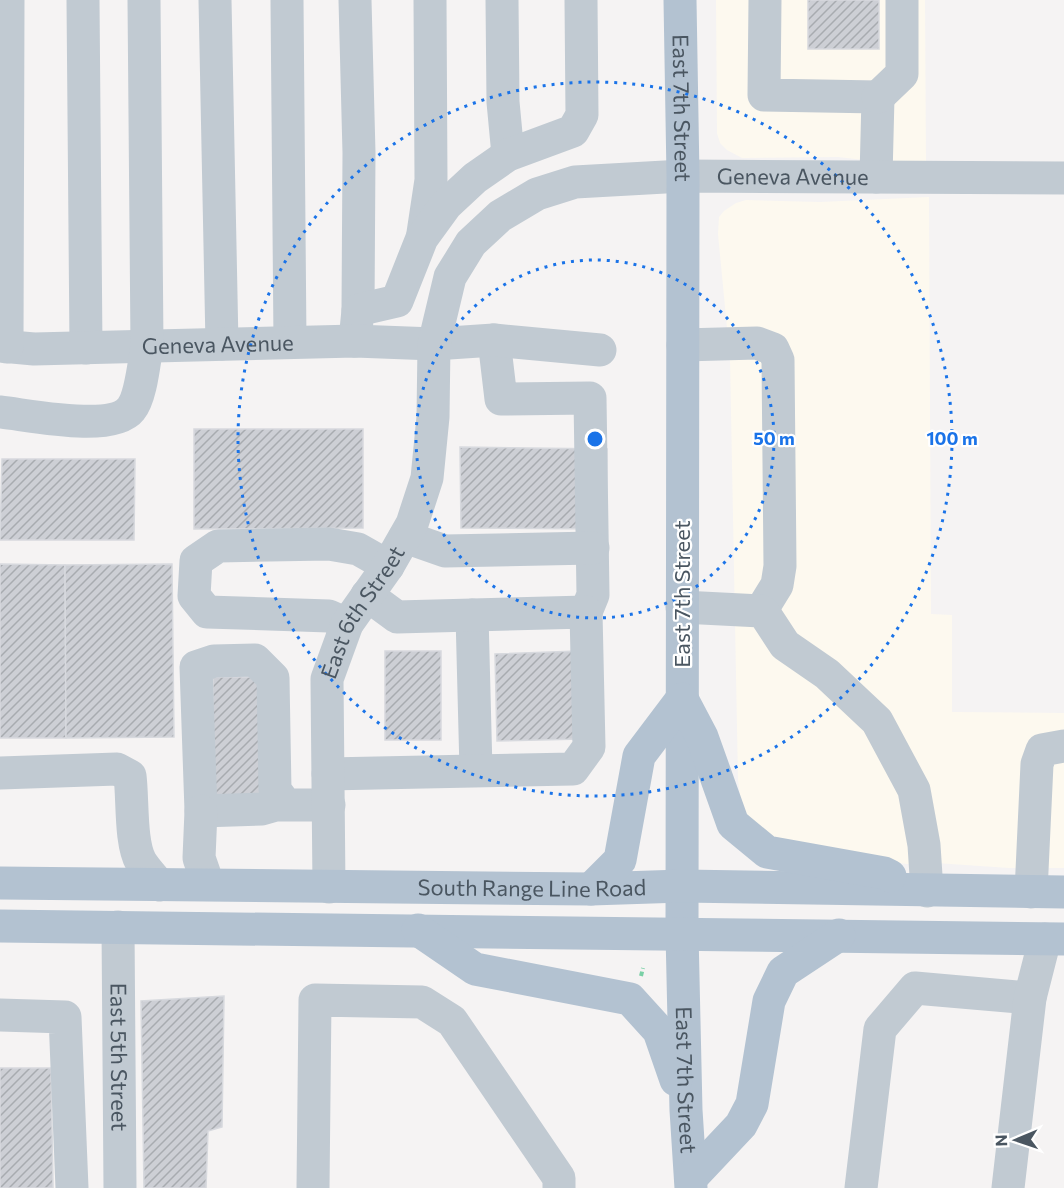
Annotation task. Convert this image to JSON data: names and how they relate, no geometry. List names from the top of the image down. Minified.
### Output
{"streets":{"main road":["East 7th Street","South Range Line Road"],"street":["Geneva Avenue","East 6th Street","East 5th Street"]},"crossings":[["East 7th Street","Geneva Avenue"],["East 7th Street","South Range Line Road"],["Geneva Avenue","East 6th Street"],["East 6th Street","South Range Line Road"],["South Range Line Road","East 5th Street"]],"north":"left","rings":["50 m","100 m"]}
